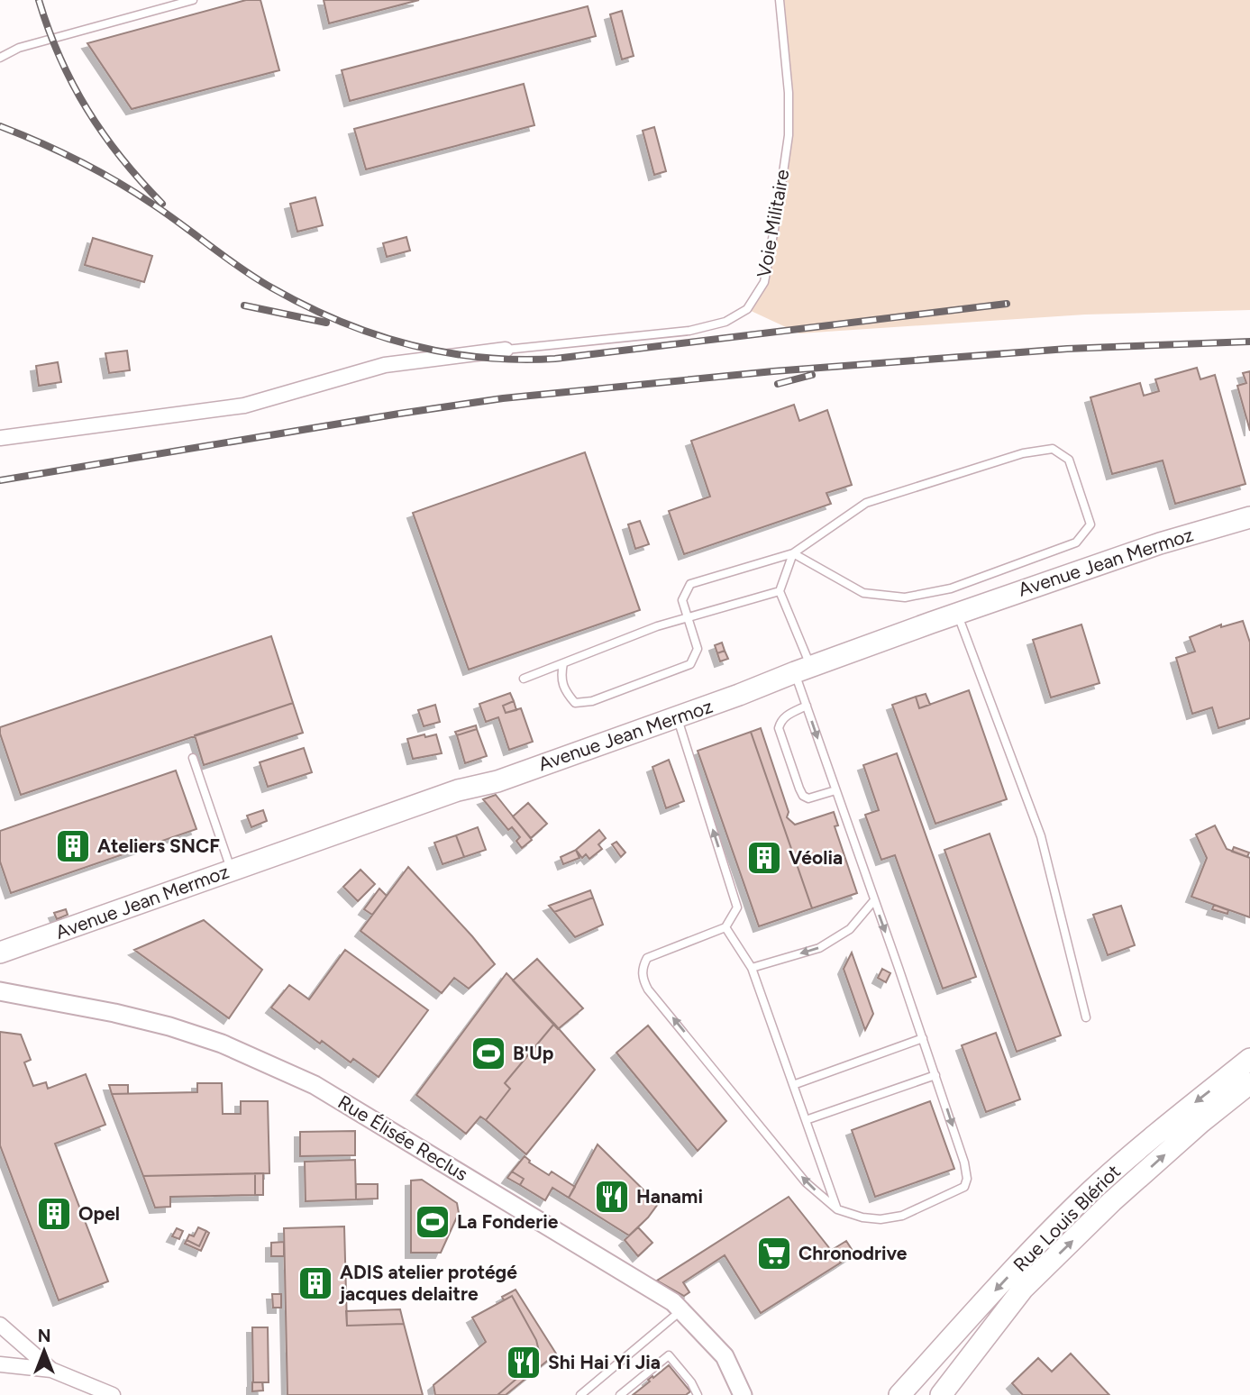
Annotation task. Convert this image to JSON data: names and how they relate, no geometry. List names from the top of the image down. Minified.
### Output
{"streets":{"main road":["Avenue Jean Mermoz","Rue Louis Blériot"],"street":["Rue Élisée Reclus"],"lane":["Voie Militaire"]},"places":{"building":["Ateliers SNCF","Véolia","Opel","ADIS atelier protégé jacques delaitre"],"sports":["B'Up","La Fonderie"],"restaurant":["Hanami","Shi Hai Yi Jia"],"supermarket":["Chronodrive"]},"north":"top"}
